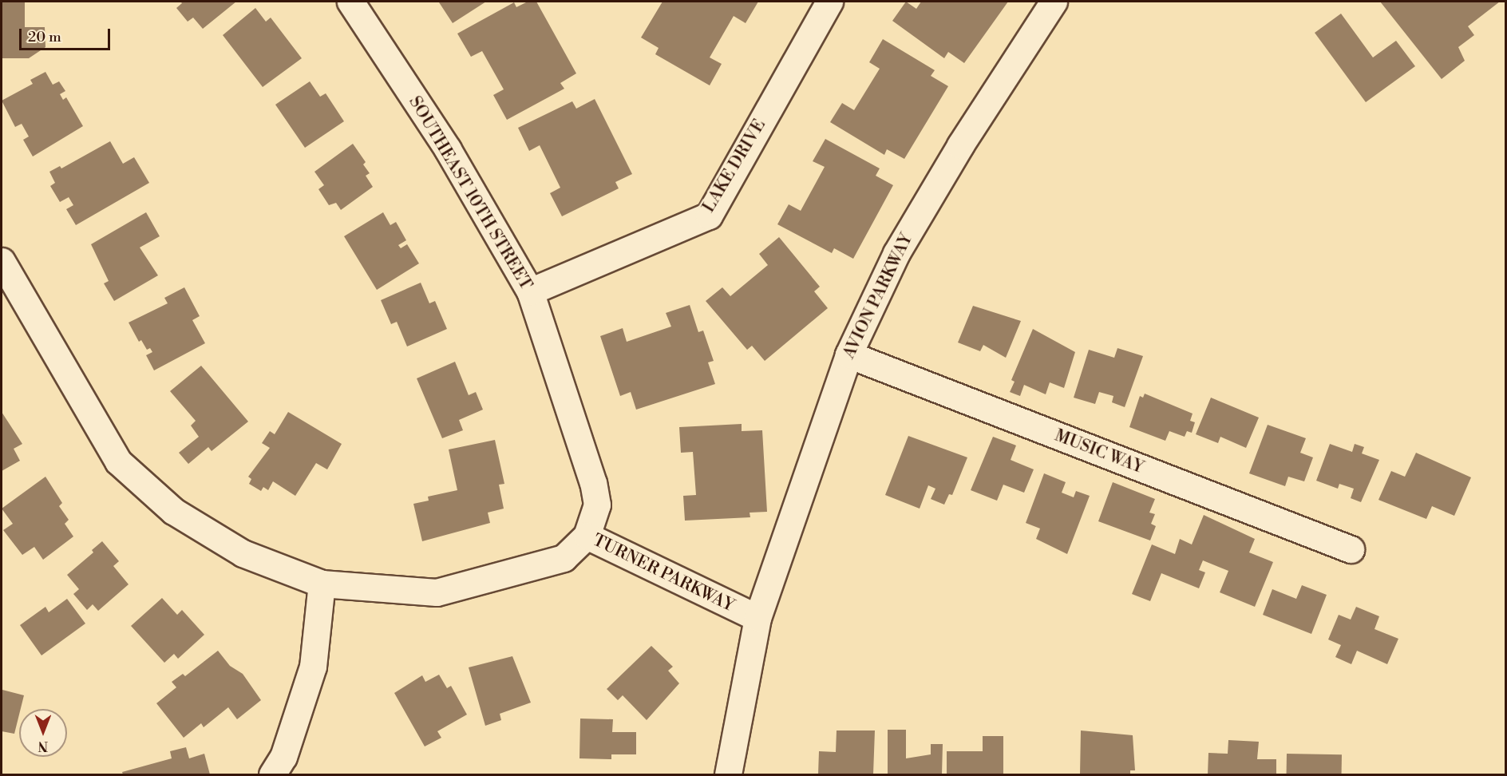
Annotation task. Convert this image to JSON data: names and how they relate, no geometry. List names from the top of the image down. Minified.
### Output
{"streets":{"street":["LAKE DRIVE","SOUTHEAST 10TH STREET","AVION PARKWAY","MUSIC WAY","TURNER PARKWAY"]},"crossings":[["LAKE DRIVE","SOUTHEAST 10TH STREET"],["SOUTHEAST 10TH STREET","TURNER PARKWAY"],["AVION PARKWAY","MUSIC WAY"],["AVION PARKWAY","TURNER PARKWAY"]],"scale_bar":"20 m","north":"bottom"}
